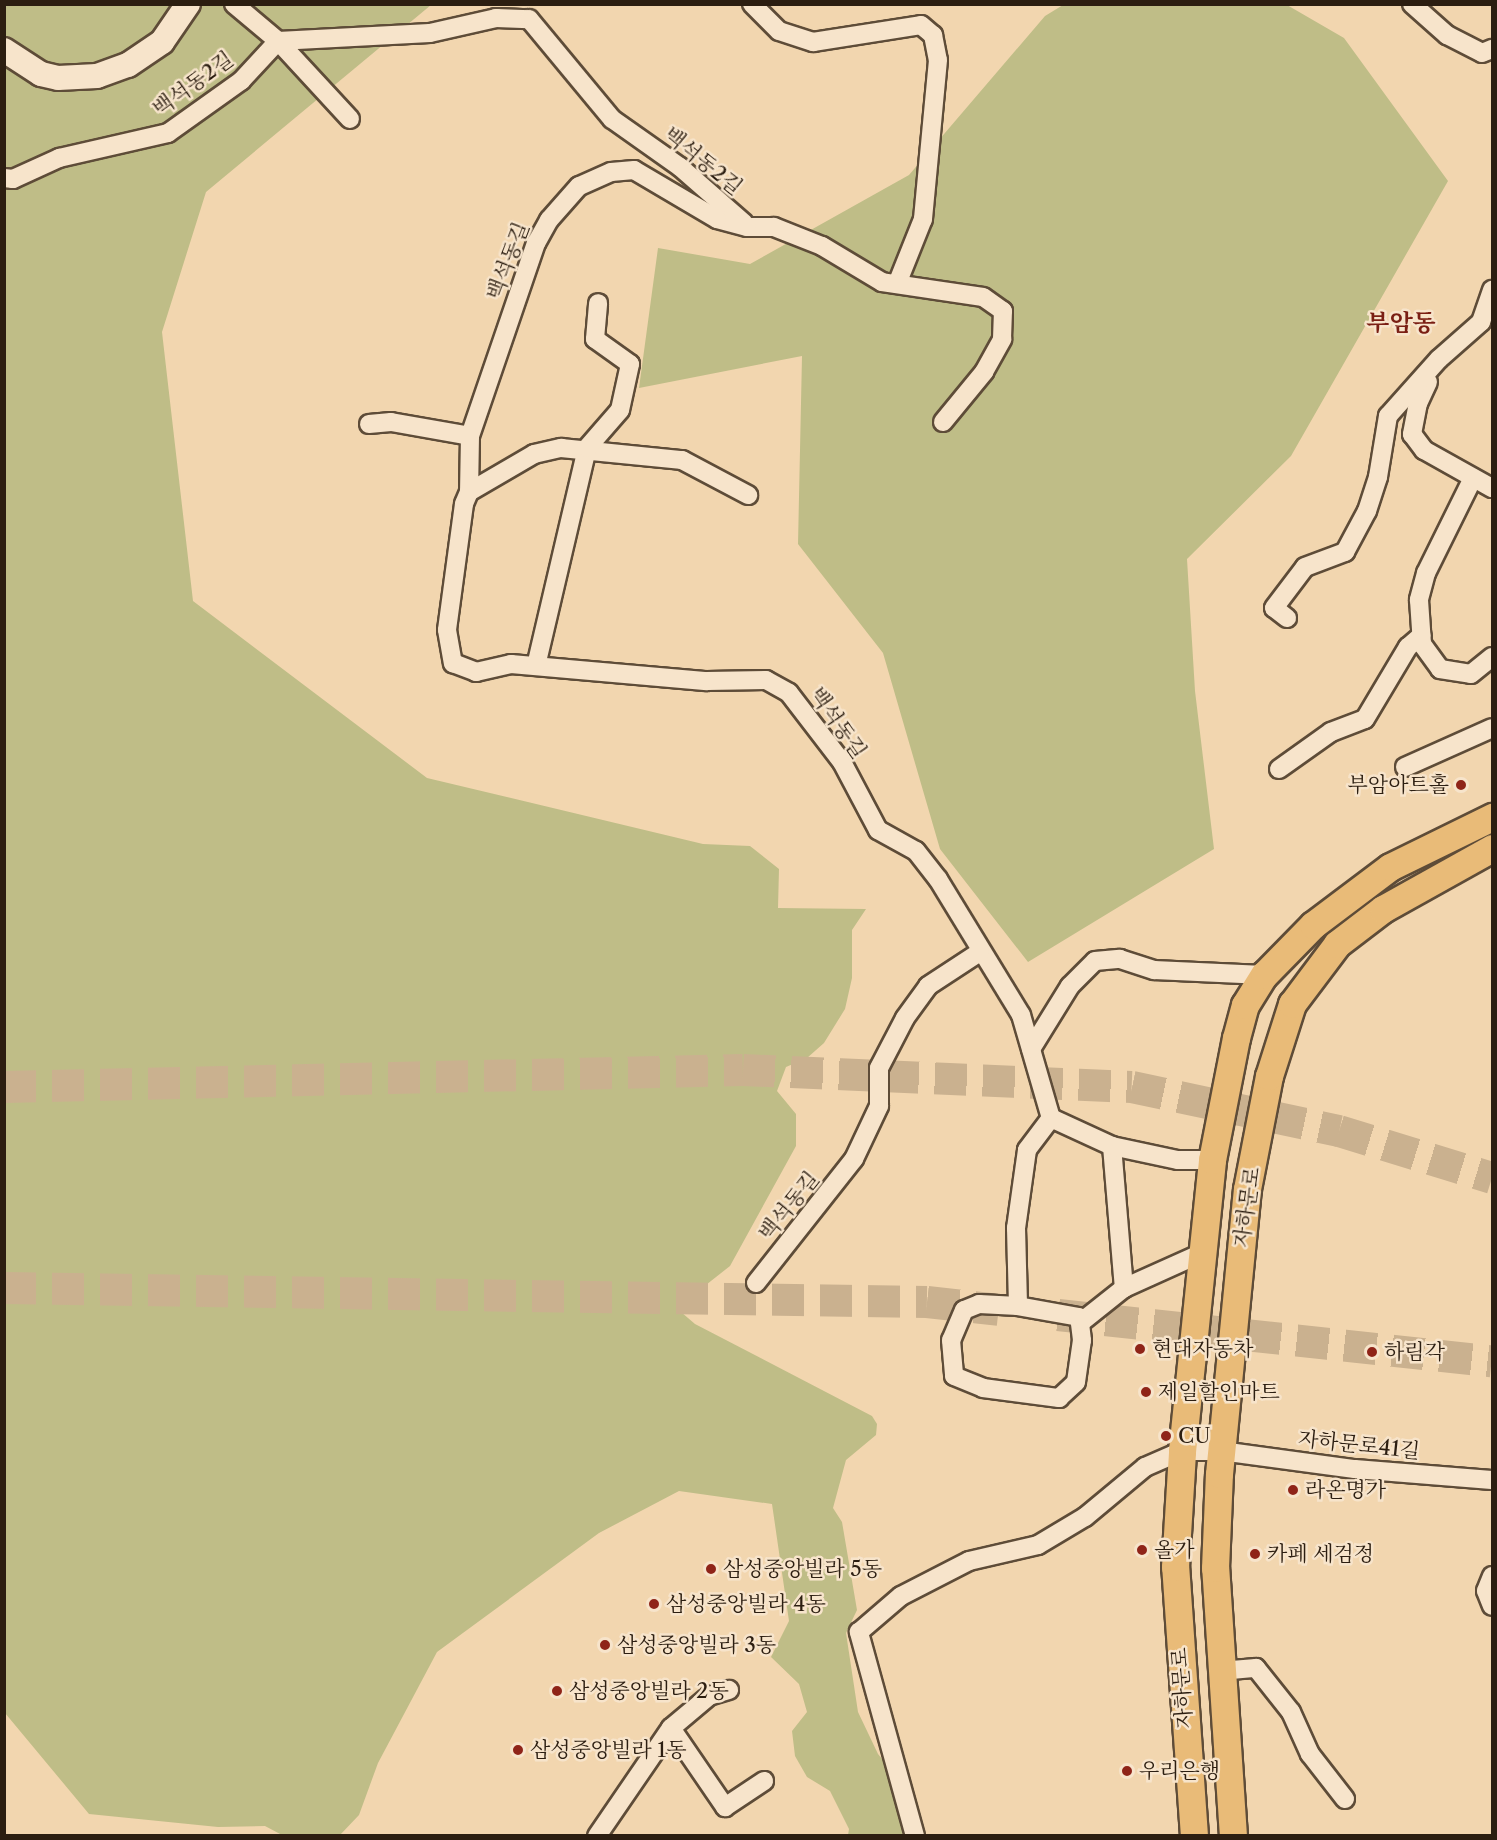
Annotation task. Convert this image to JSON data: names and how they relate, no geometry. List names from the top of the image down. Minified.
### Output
{"streets":{"main road":["자하문로"],"street":["백석동2길","백석동길","자하문로41길"]},"crossings":[["백석동2길","백석동길"],["자하문로","자하문로41길"]],"districts":["부암동"],"places":["부암아트홀","현대자동차","하림각","제일할인마트","CU","라온명가","올가","카페 세검정","삼성중앙빌라 5동","삼성중앙빌라 4동","삼성중앙빌라 3동","삼성중앙빌라 2동","삼성중앙빌라 1동","우리은행"]}
